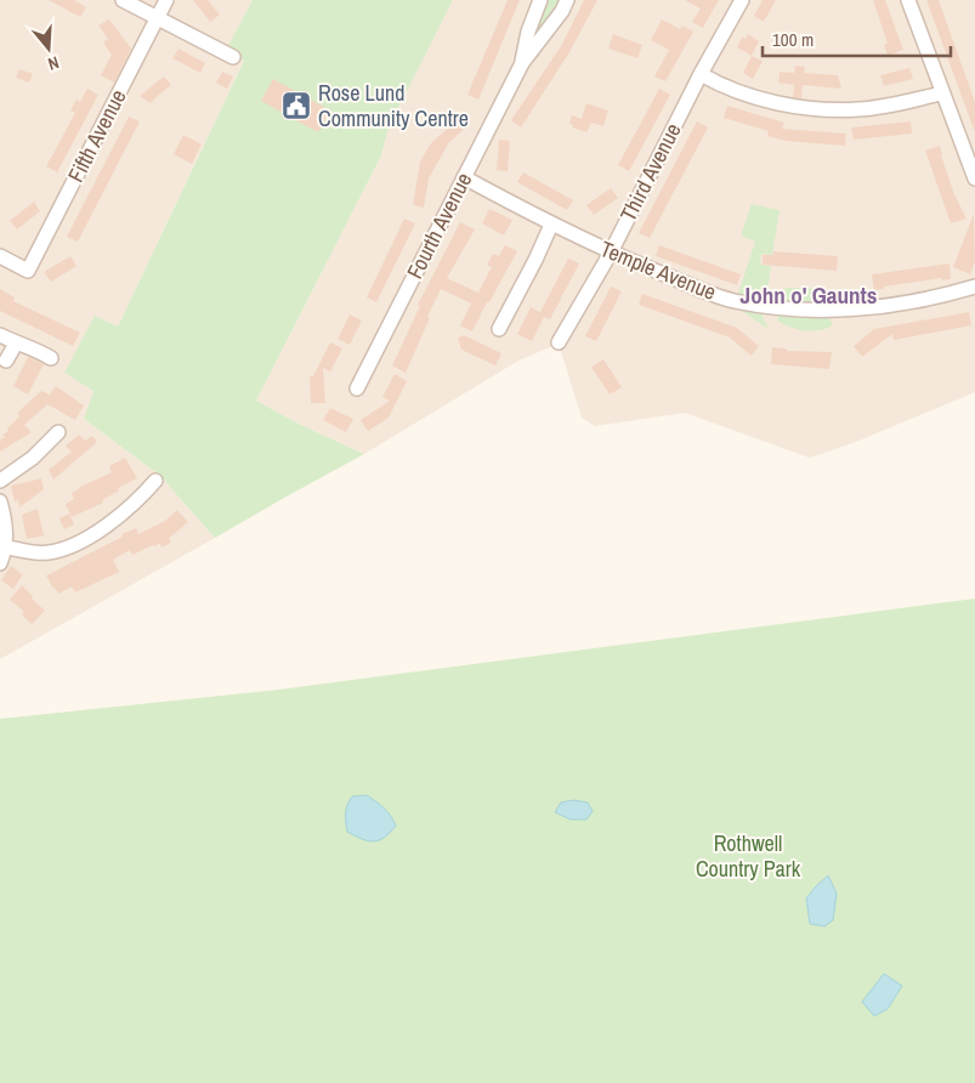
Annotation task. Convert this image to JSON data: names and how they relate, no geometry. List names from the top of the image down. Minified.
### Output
{"streets":{"street":["Fifth Avenue","Third Avenue","Fourth Avenue","Temple Avenue"]},"crossings":[["Third Avenue","Temple Avenue"],["Fourth Avenue","Temple Avenue"]],"districts":["John o' Gaunts"],"parks":["Rothwell Country Park"],"places":{"public building":["Rose Lund Community Centre"]},"scale_bar":"100 m","north":"bottom"}
